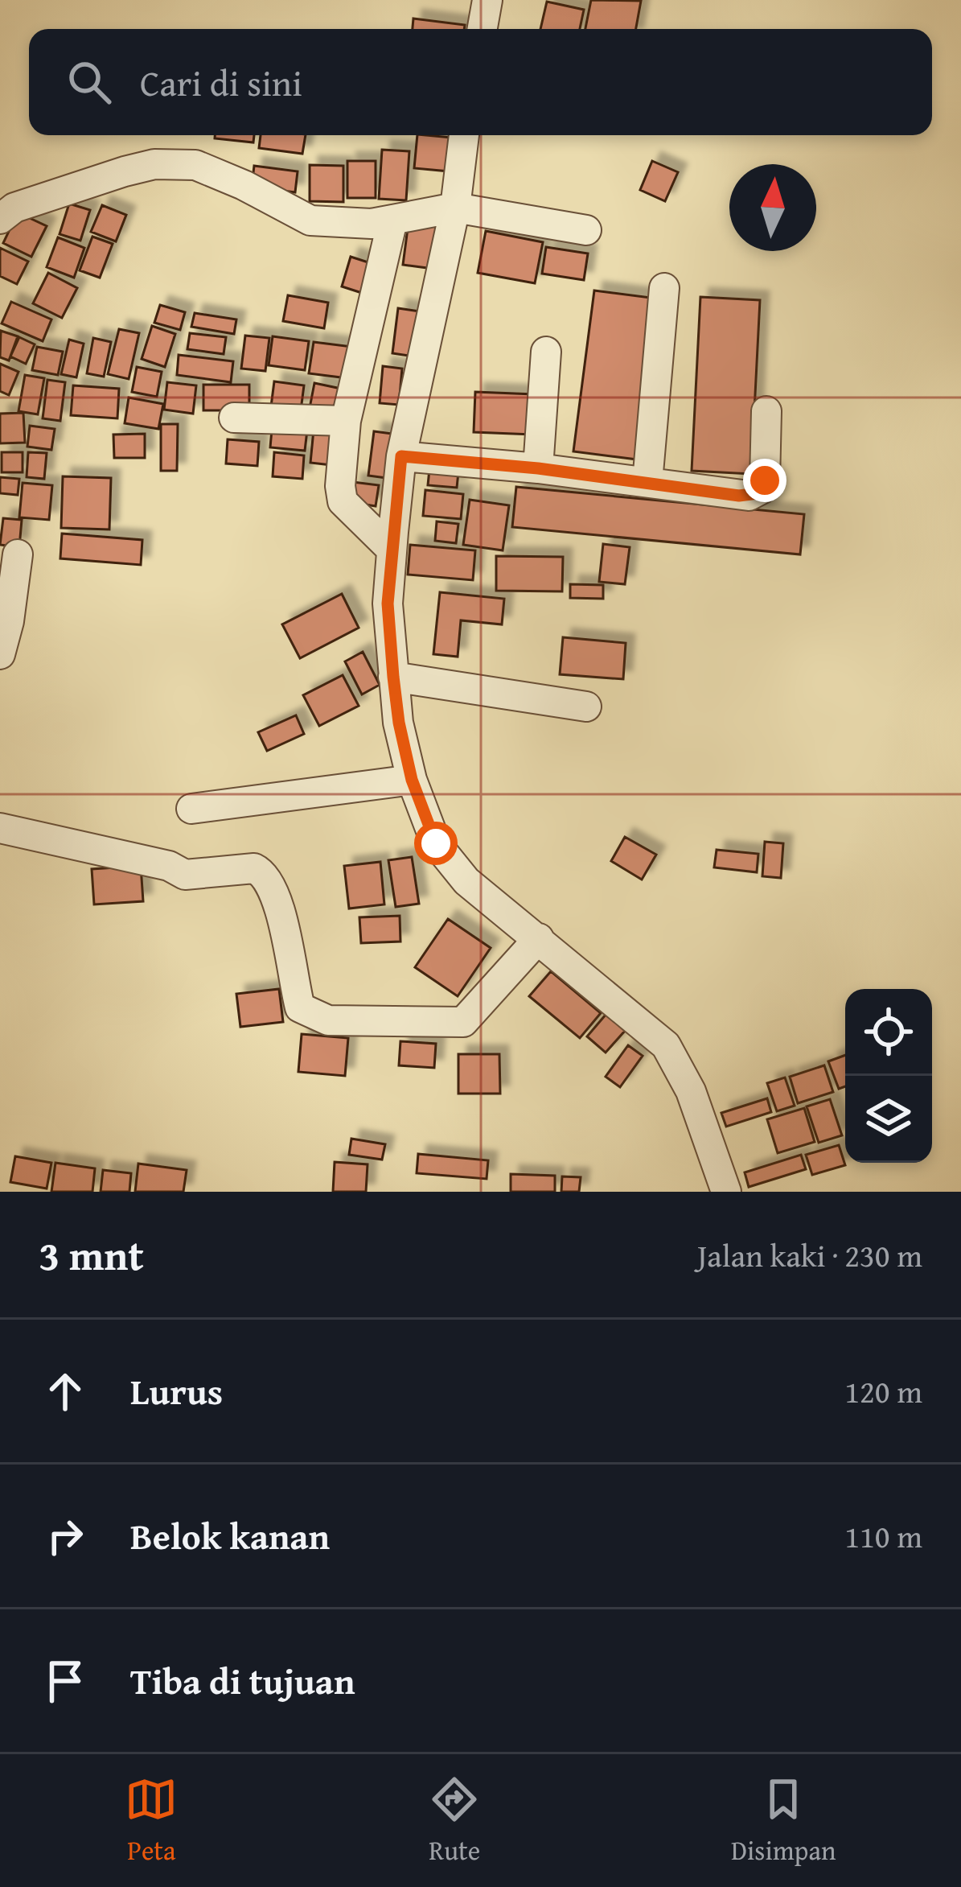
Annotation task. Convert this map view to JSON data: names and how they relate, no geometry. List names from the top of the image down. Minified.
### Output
{"north":"top","page":{"search":"Cari di sini","heading":["3 mnt","Jalan kaki · 230 m"],"list":[["Lurus","120 m"],["Belok kanan","110 m"],"Tiba di tujuan"],"nav":["Peta","Rute","Disimpan"]}}
